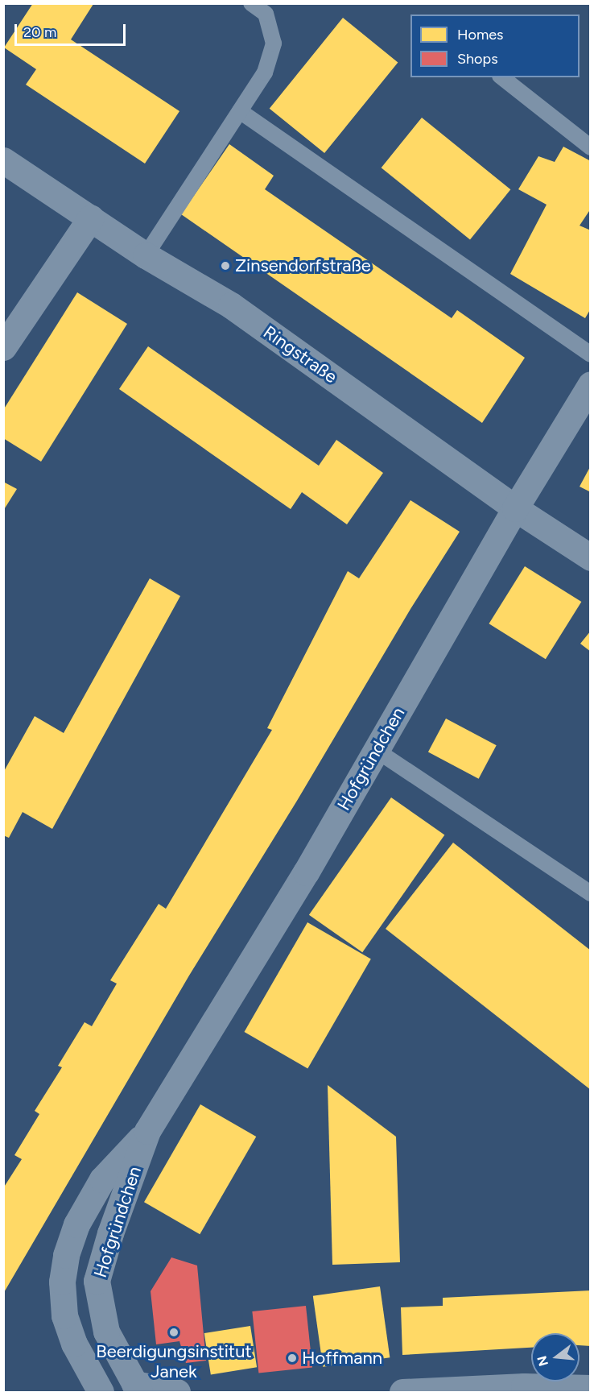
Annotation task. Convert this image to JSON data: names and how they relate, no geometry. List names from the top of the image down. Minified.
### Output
{"streets":{"street":["Ringstraße","Hofgründchen"]},"crossings":[["Ringstraße","Hofgründchen"]],"places":["Zinsendorfstraße","Beerdigungsinstitut Janek","Hoffmann"],"legend":["Homes","Shops"],"scale_bar":"20 m","north":"left"}
